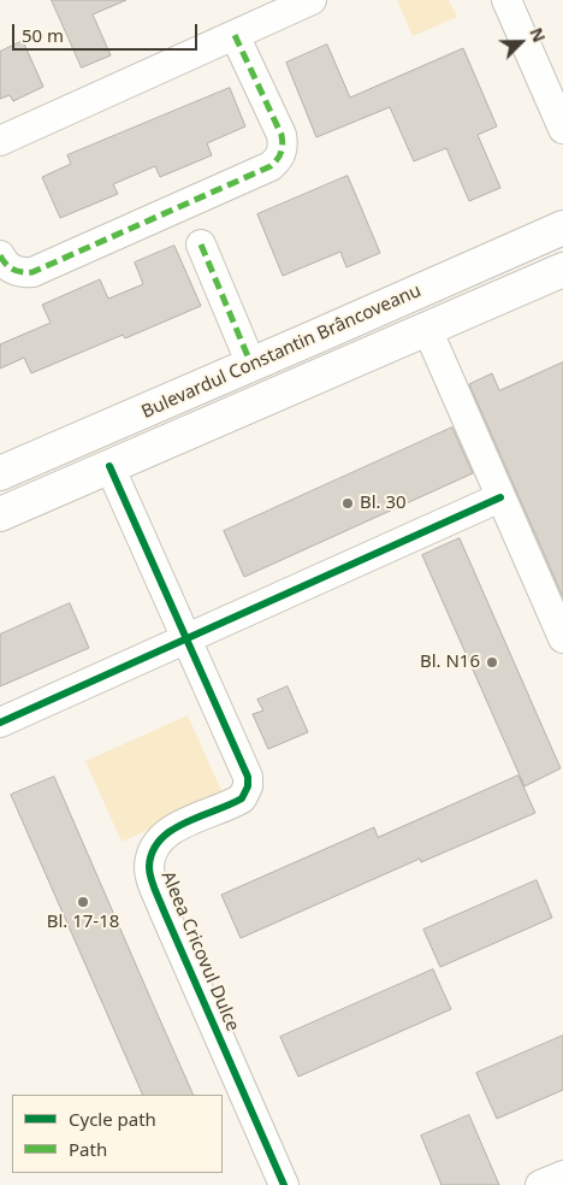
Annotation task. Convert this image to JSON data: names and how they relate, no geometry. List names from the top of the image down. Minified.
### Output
{"streets":{"main road":["Bulevardul Constantin Brâncoveanu"],"street":["Aleea Cricovul Dulce"]},"crossings":[["Bulevardul Constantin Brâncoveanu","Aleea Cricovul Dulce"]],"places":["Bl. 30","Bl. N16","Bl. 17-18"],"legend":["Cycle path","Path"],"scale_bar":"50 m","north":"top right"}
